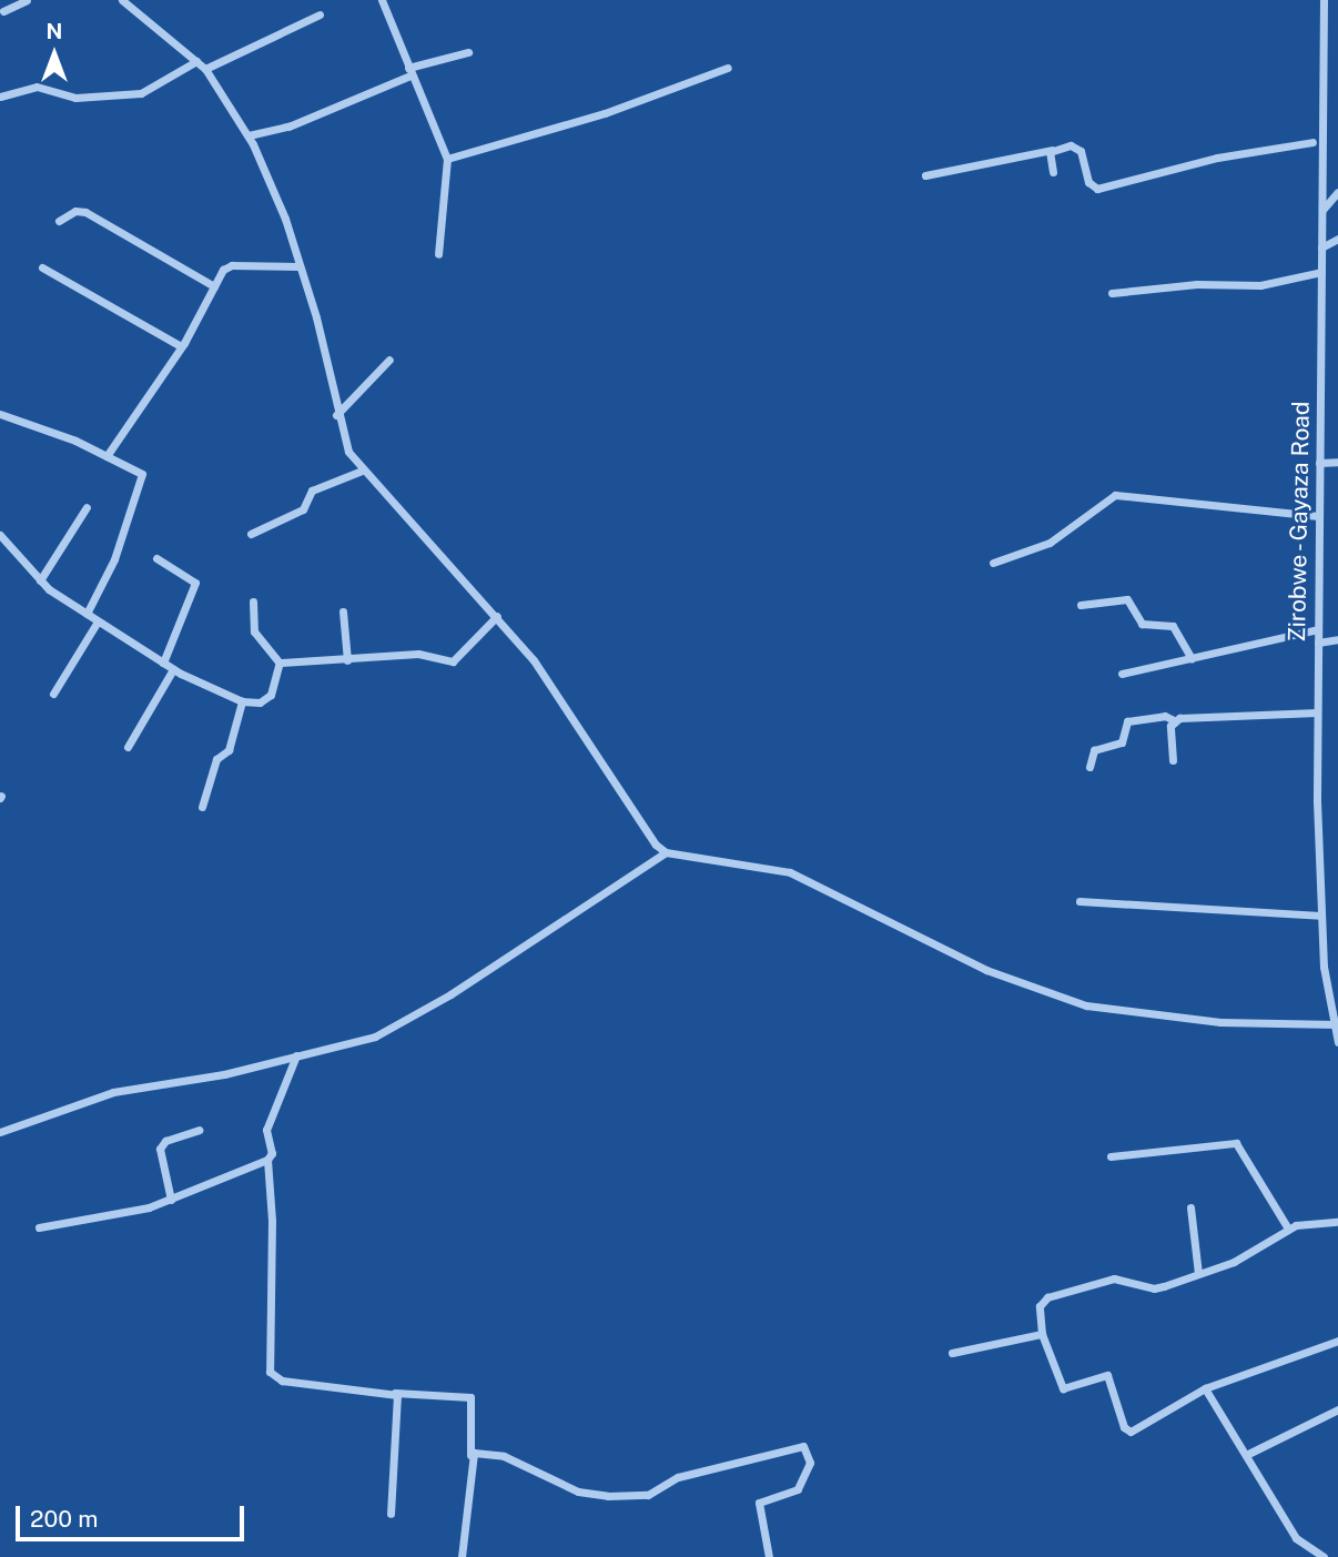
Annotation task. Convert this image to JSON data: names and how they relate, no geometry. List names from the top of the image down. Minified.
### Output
{"streets":{"street":["Zirobwe - Gayaza Road"]},"scale_bar":"200 m","north":"top"}
